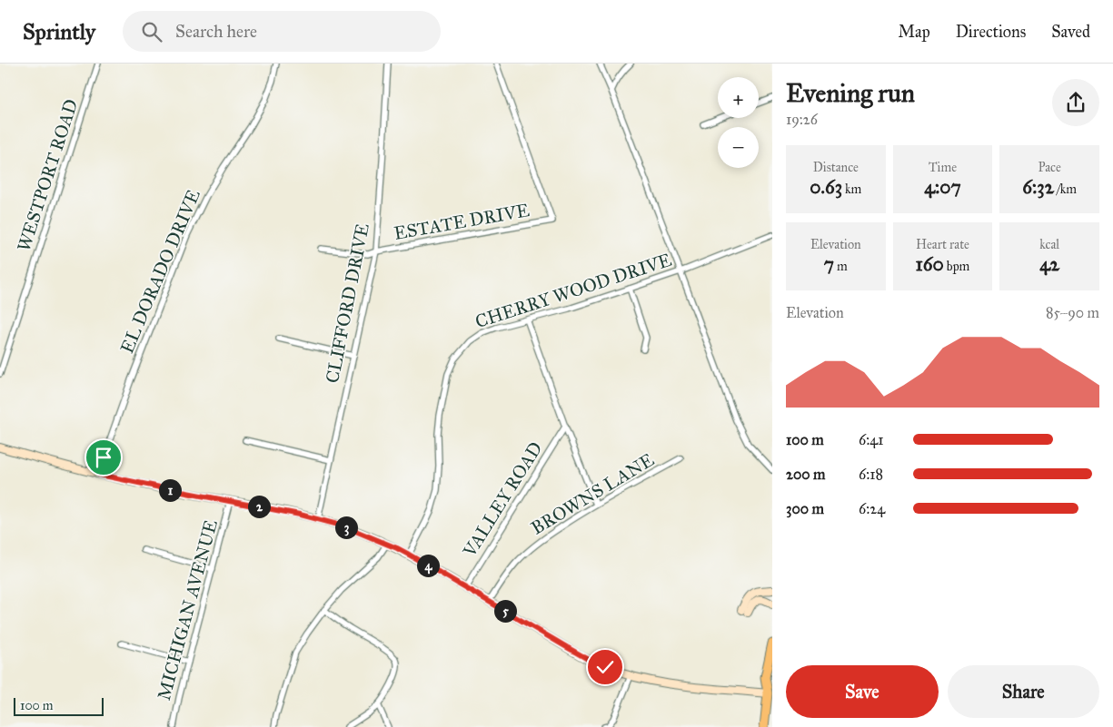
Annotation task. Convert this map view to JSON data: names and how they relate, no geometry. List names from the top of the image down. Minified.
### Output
{"streets":{"street":["WESTPORT ROAD","ESTATE DRIVE","EL DORADO DRIVE","CHERRY WOOD DRIVE","CLIFFORD DRIVE","BROWNS LANE","VALLEY ROAD","MICHIGAN AVENUE"]},"crossings":[["ESTATE DRIVE","CLIFFORD DRIVE"]],"scale_bar":"100 m","page":{"header":"Sprintly","search":"Search here","nav":["Map","Directions","Saved"],"heading":["Evening run","19:26"],"map_buttons":["+","−"],"stats":[["Distance","0.63 km"],["Time","4:07"],["Pace","6:32 /km"],["Elevation","7 m"],["Heart rate","160 bpm"],["kcal","42"]],"chart":["Elevation","85–90 m"],"list":[{"name":"100 m","note":"6:41"},{"name":"200 m","note":"6:18"},{"name":"300 m","note":"6:24"}],"pins":["1","2","3","4","5"],"buttons":["Save","Share"],"scale":"100 m"}}
